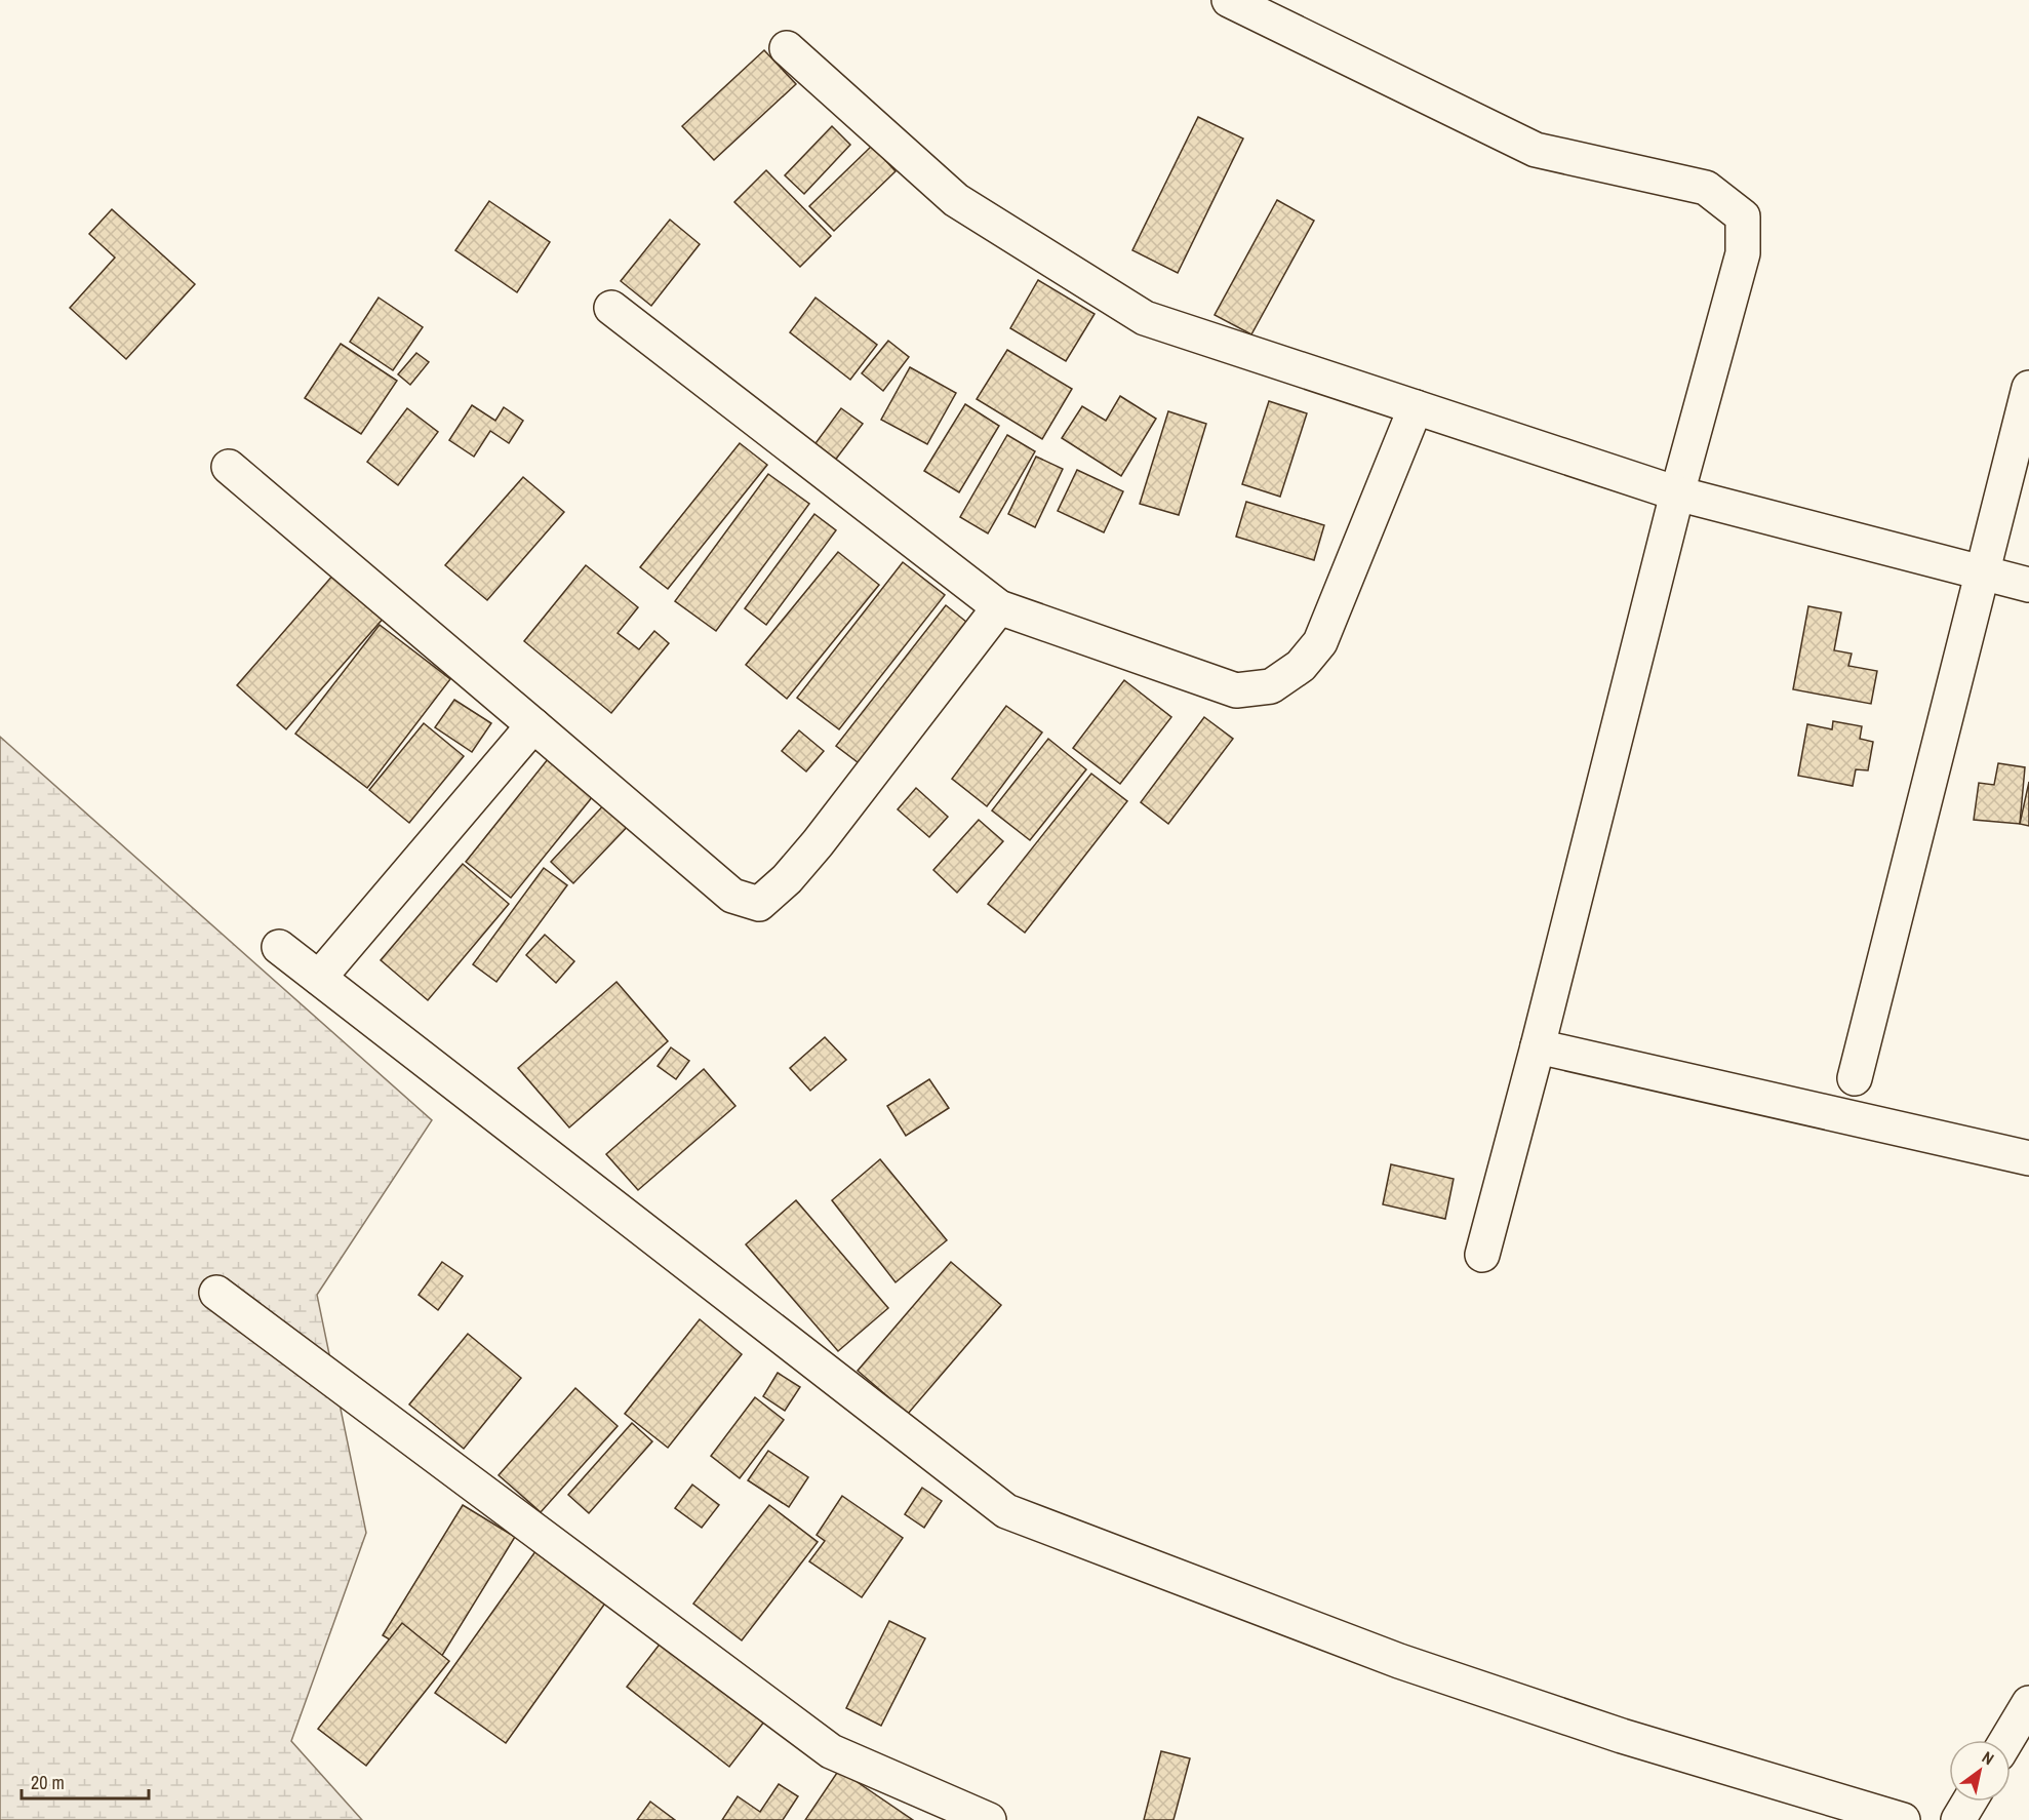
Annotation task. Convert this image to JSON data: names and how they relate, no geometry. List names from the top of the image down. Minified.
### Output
{"scale_bar":"20 m","north":"top right"}
